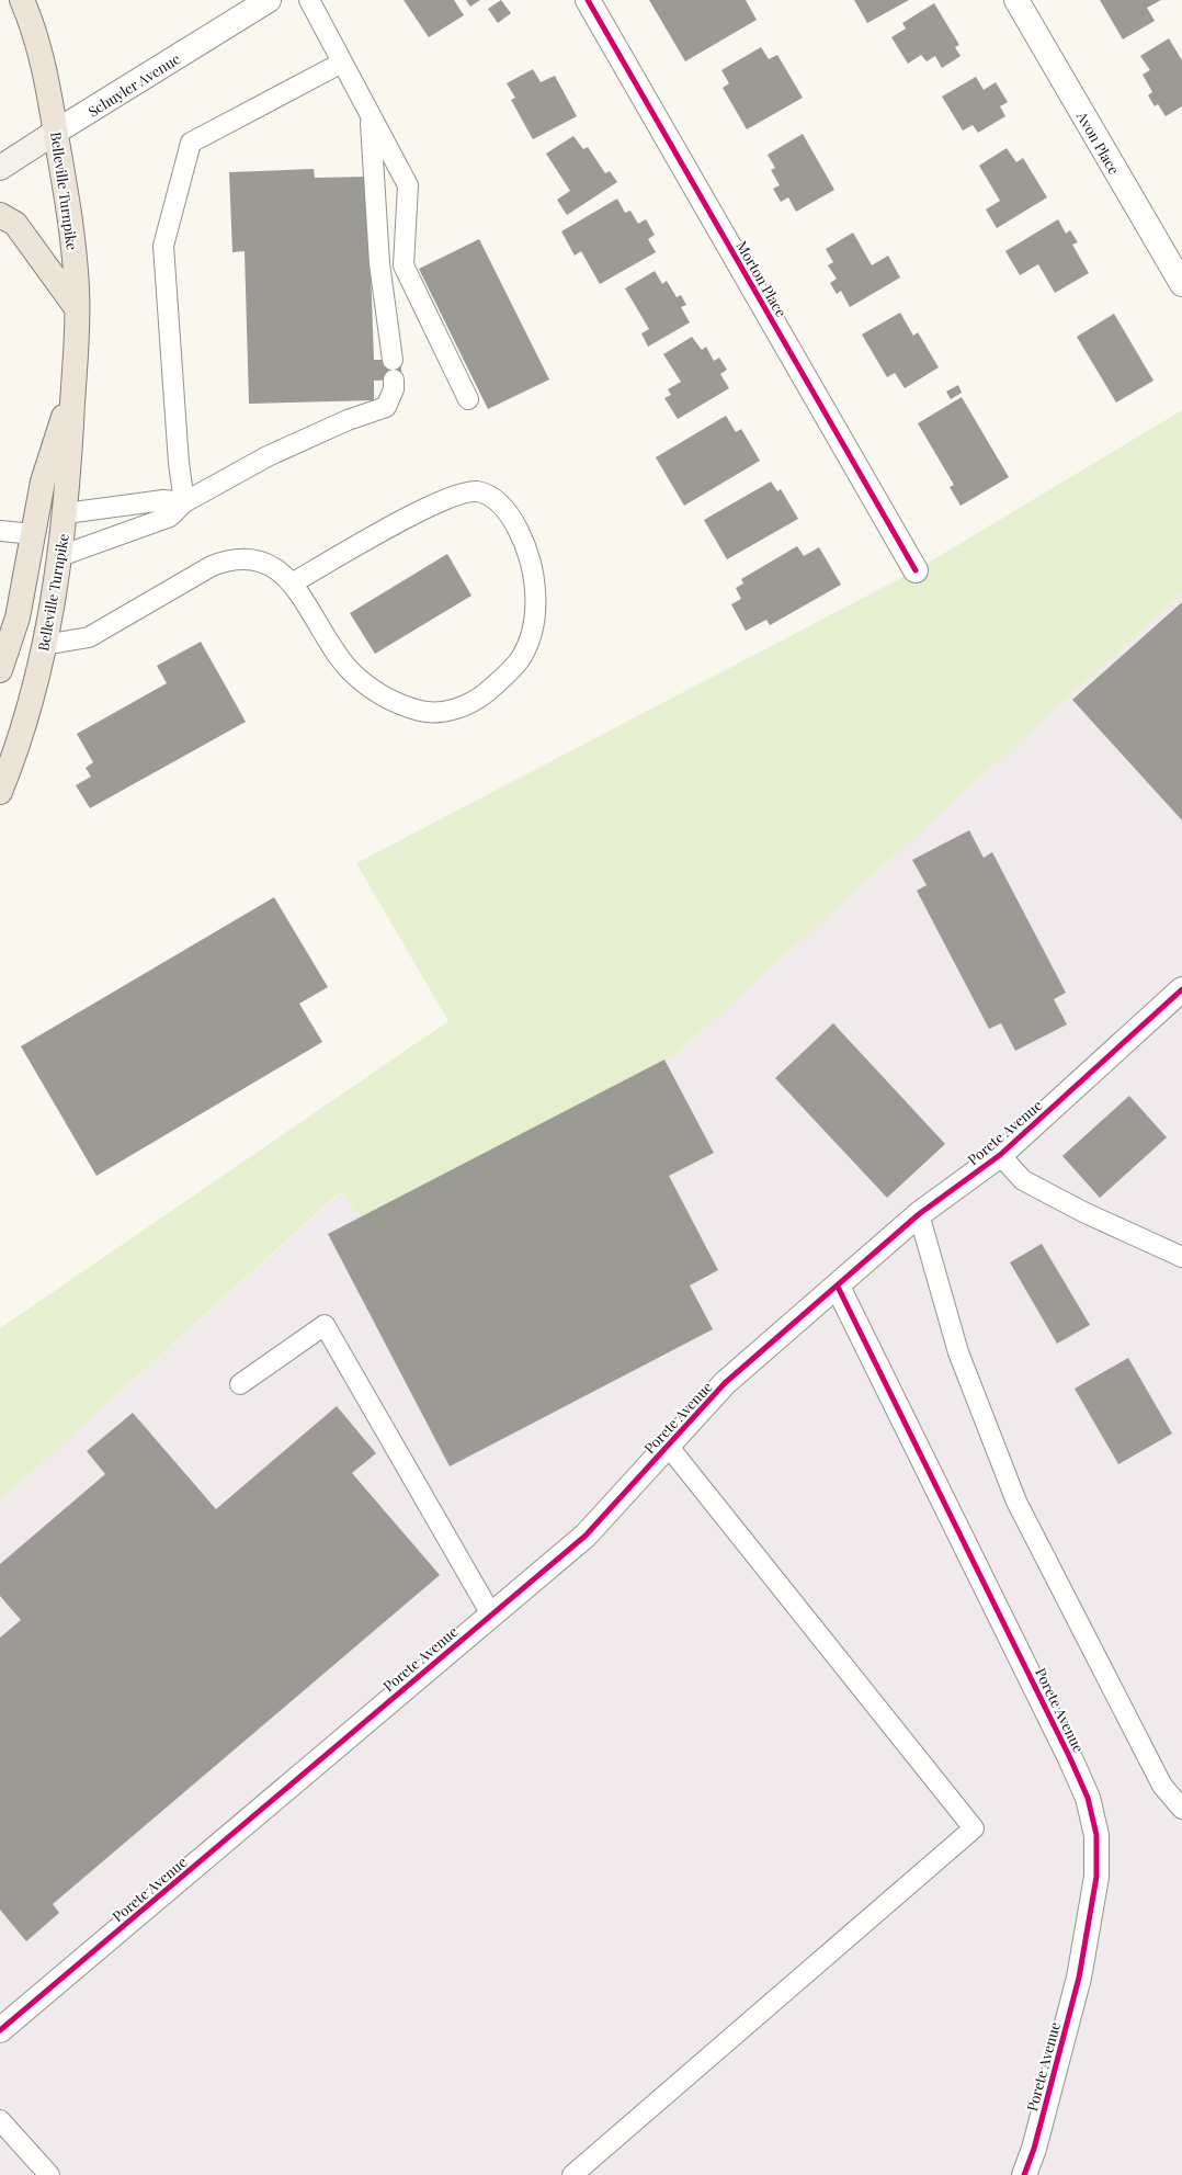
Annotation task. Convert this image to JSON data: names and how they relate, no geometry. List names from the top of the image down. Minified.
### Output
{"streets":{"main road":["Schuyler Avenue","Belleville Turnpike"],"street":["Avon Place","Morton Place","Porete Avenue"]},"crossings":[["Schuyler Avenue","Belleville Turnpike"]]}
